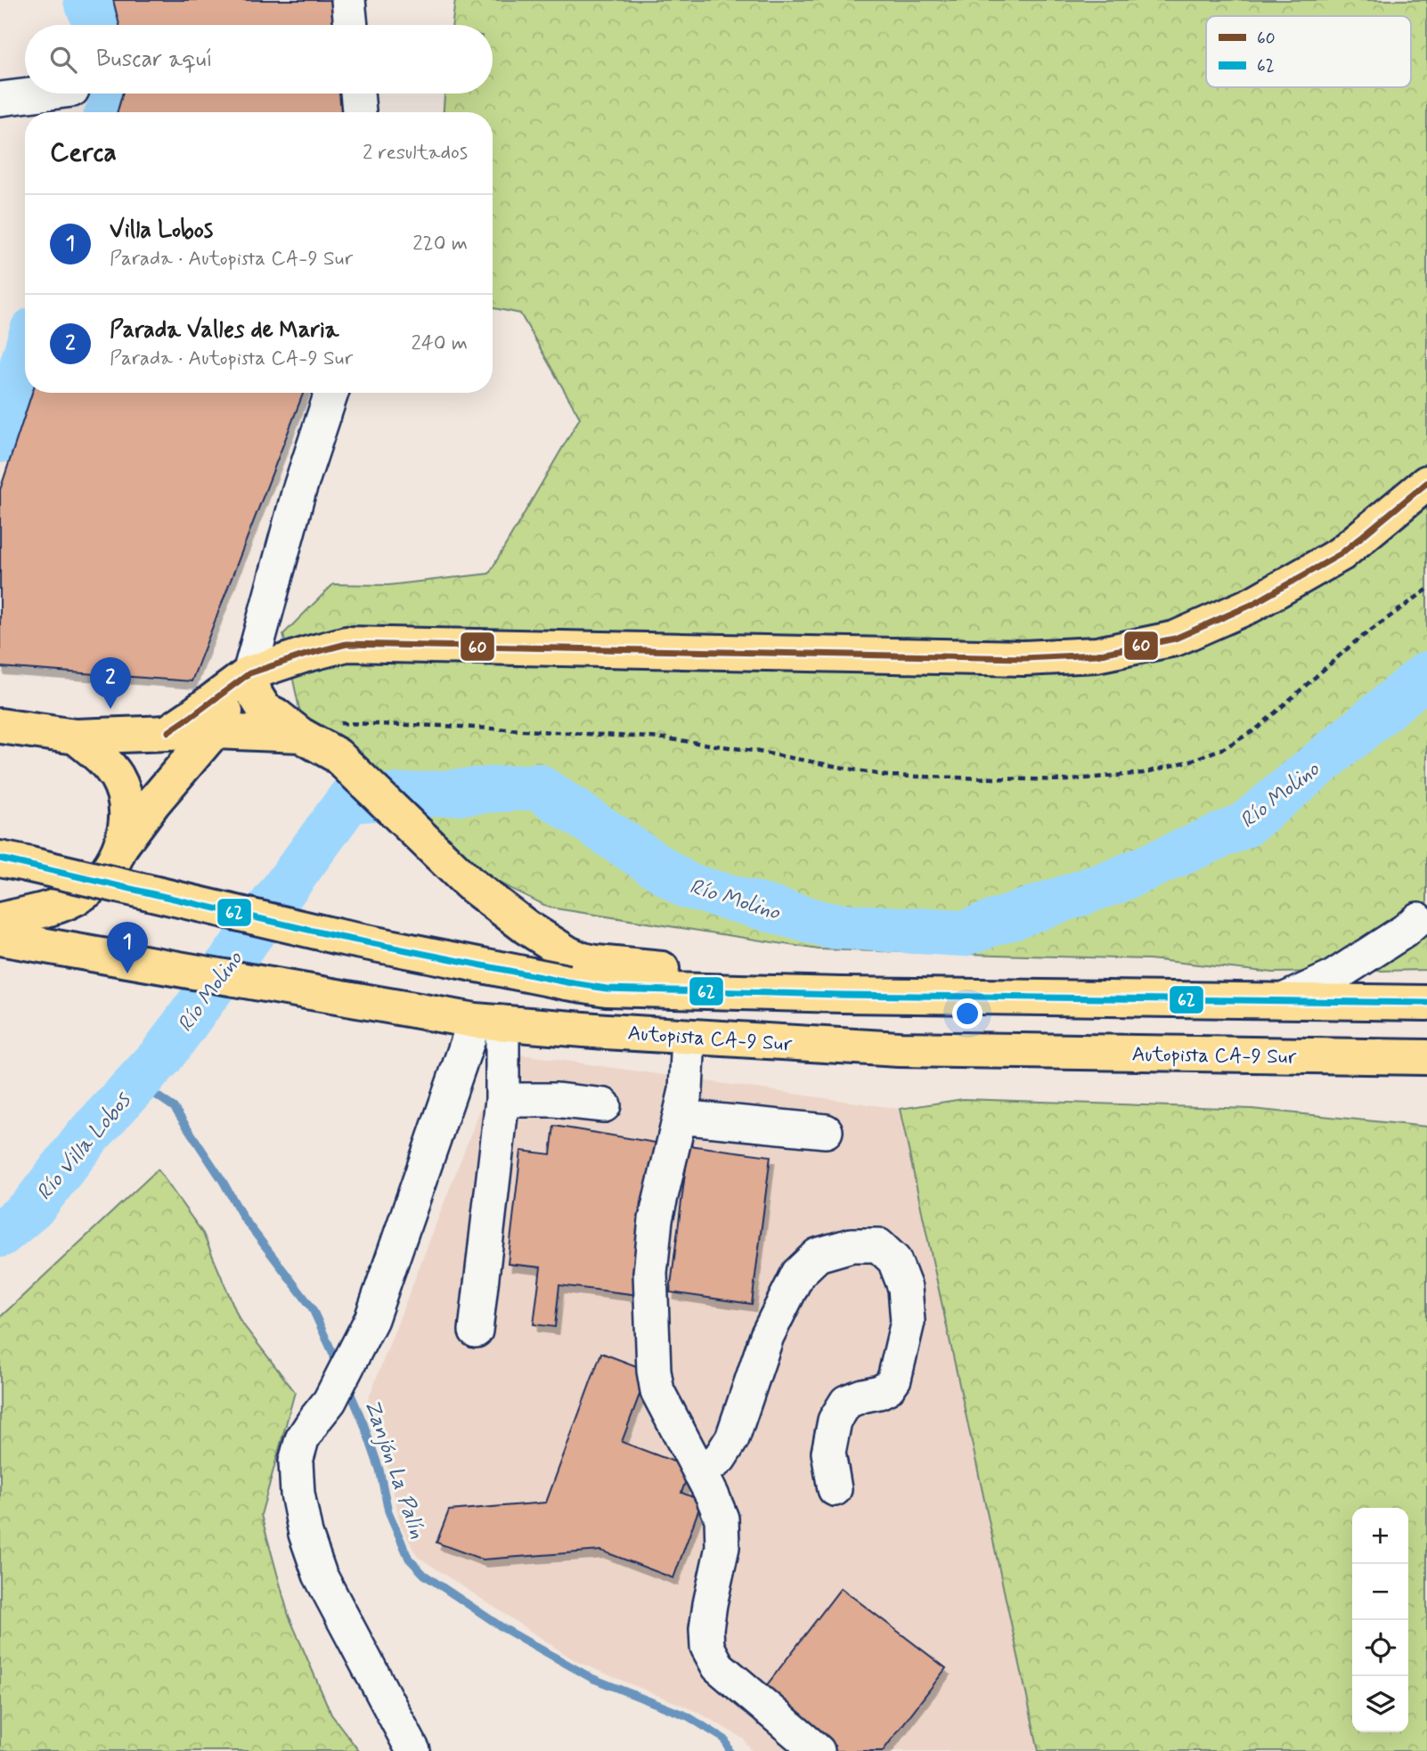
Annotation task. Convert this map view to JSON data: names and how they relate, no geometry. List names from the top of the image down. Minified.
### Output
{"streets":{"main road":["Autopista CA-9 Sur"]},"water":["Río Molino","Río Villa Lobos","Zanjón La Palín"],"lines":["transit line 60","transit line 62"],"legend":["60","62"],"page":{"search":"Buscar aquí","heading":["Cerca","2 resultados"],"list":[{"mark":"1","name":"Villa Lobos","note":"Parada · Autopista CA-9 Sur","value":"220 m"},{"mark":"2","name":"Parada Valles de Maria","note":"Parada · Autopista CA-9 Sur","value":"240 m"}],"pins":["2","1"],"map_buttons":["+","−"]}}
